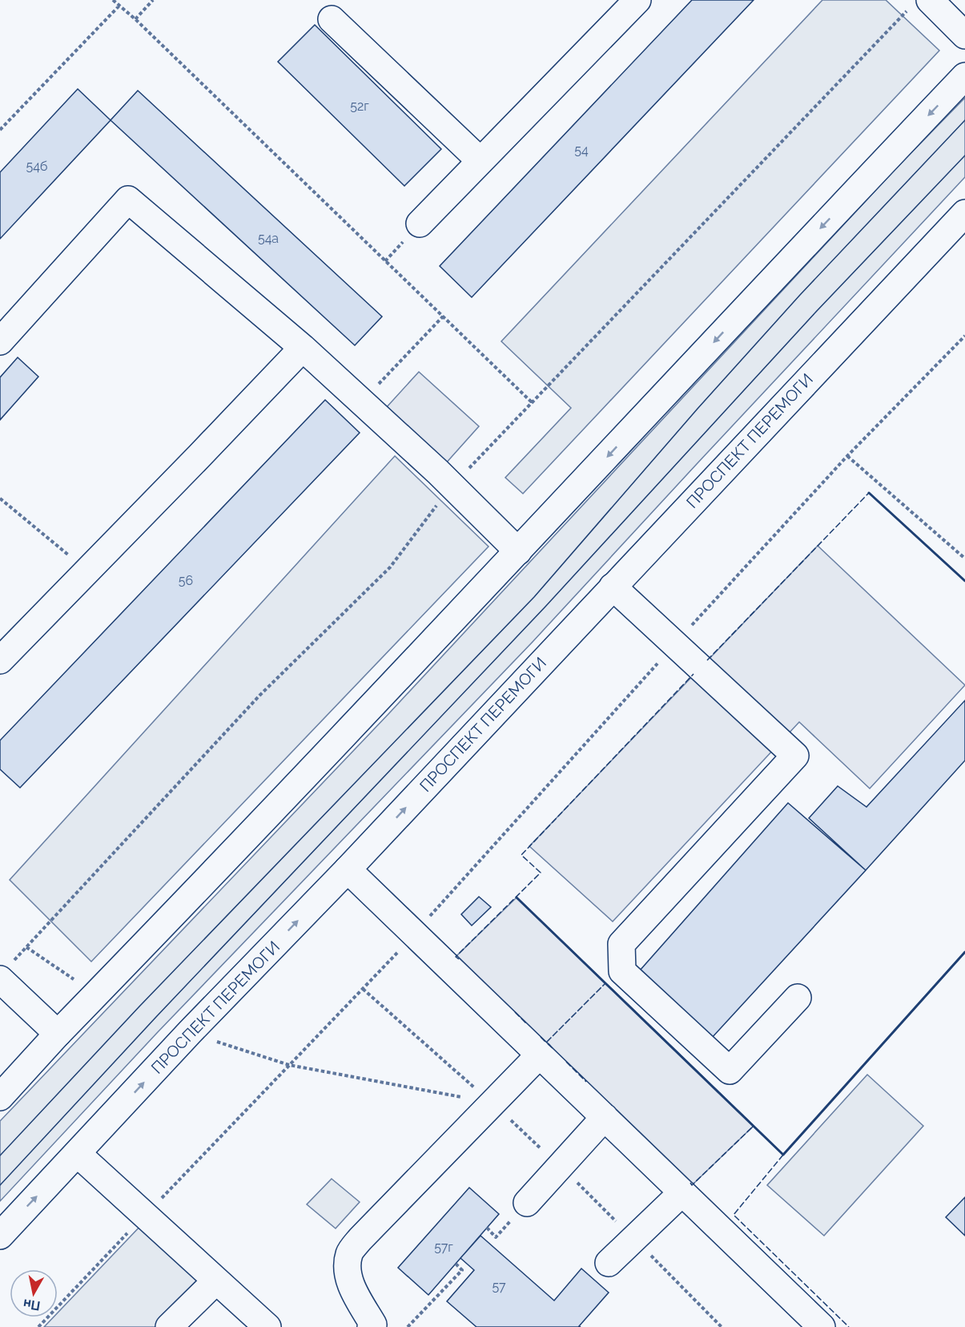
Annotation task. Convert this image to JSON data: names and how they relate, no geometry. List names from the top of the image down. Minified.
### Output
{"streets":{"main road":["ПРОСПЕКТ ПЕРЕМОГИ"]},"house_numbers":["52г","54","54б","54а","56","57г","57"],"north":"bottom"}
